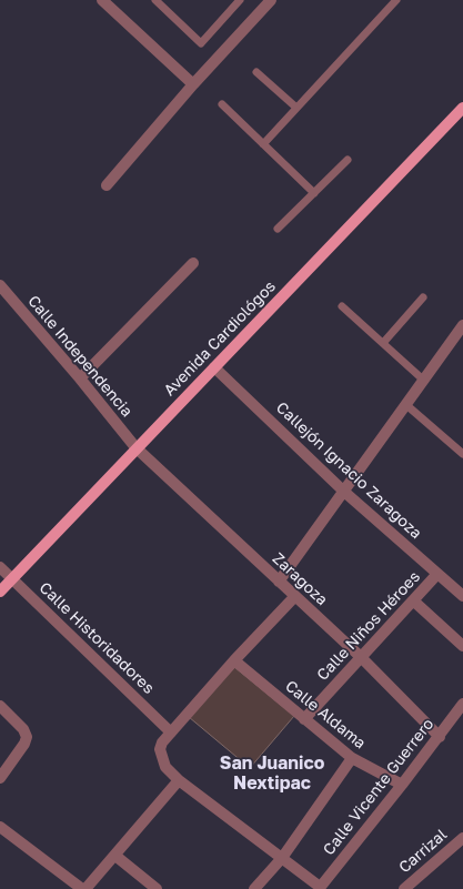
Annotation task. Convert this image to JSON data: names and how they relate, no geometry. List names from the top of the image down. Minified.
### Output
{"streets":{"main road":["Avenida Cardiológos"],"street":["Calle Independencia","Callejón Ignacio Zaragoza","Zaragoza","Calle Niños Héroes","Calle Historidadores","Calle Aldama","Calle Vicente Guerrero","Carrizal"]},"crossings":[["Avenida Cardiológos","Calle Independencia"],["Avenida Cardiológos","Callejón Ignacio Zaragoza"],["Avenida Cardiológos","Zaragoza"],["Avenida Cardiológos","Calle Historidadores"],["Calle Independencia","Zaragoza"],["Callejón Ignacio Zaragoza","Calle Niños Héroes"],["Zaragoza","Calle Niños Héroes"],["Zaragoza","Calle Vicente Guerrero"],["Calle Niños Héroes","Calle Aldama"],["Calle Aldama","Calle Vicente Guerrero"]],"districts":["San Juanico Nextipac"]}
